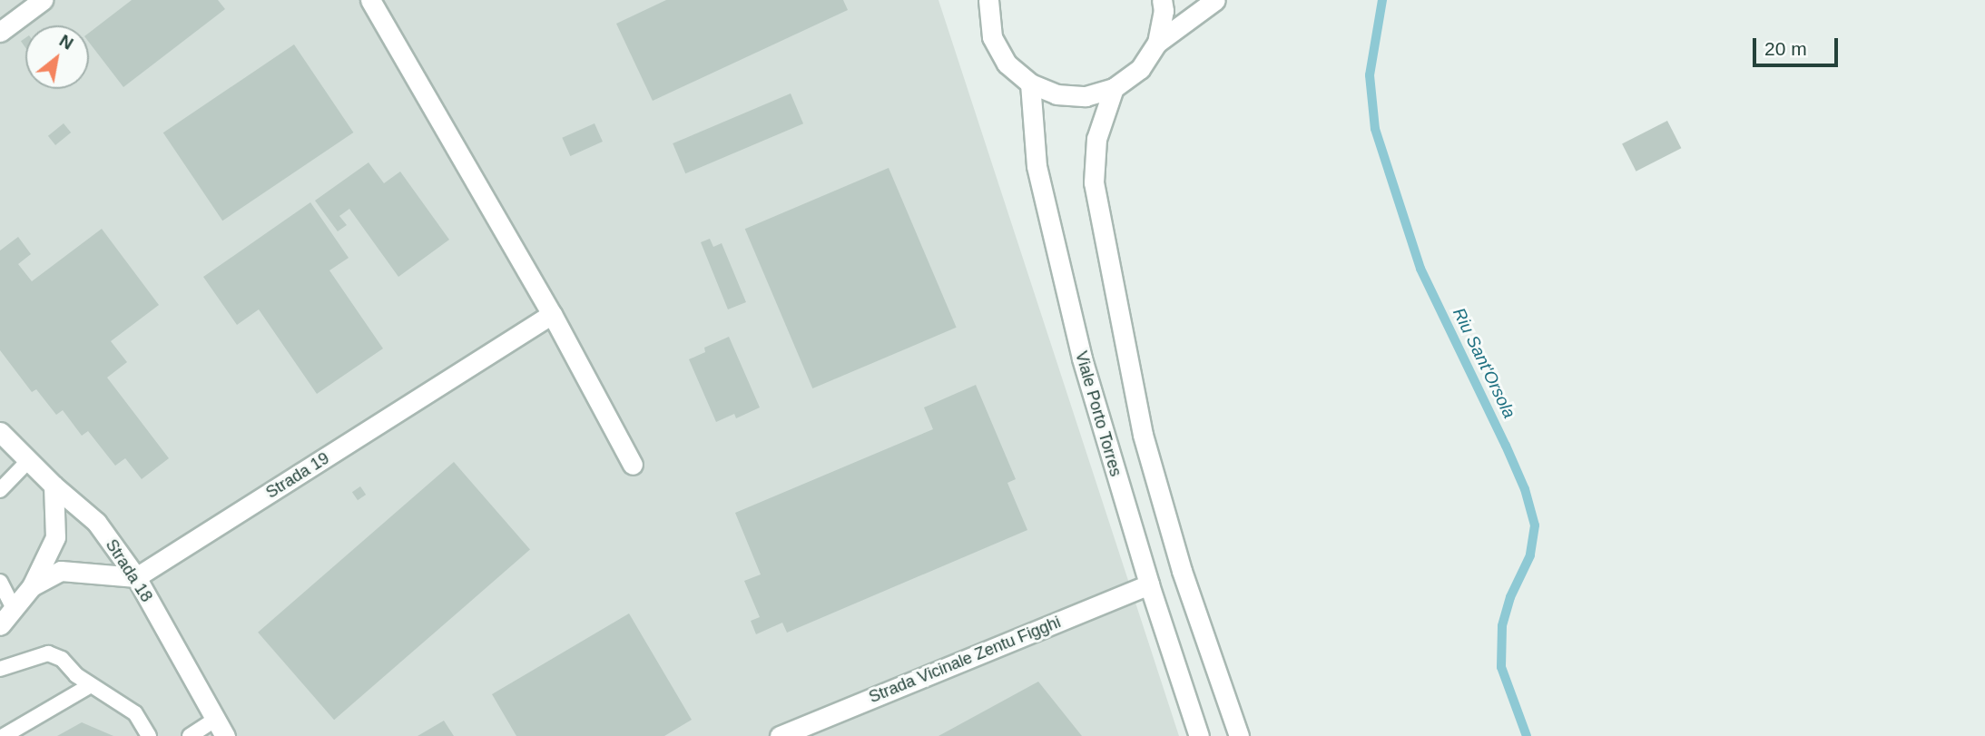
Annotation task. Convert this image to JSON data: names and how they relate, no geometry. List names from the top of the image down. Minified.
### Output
{"streets":{"street":["Viale Porto Torres","Strada 19","Strada 18","Strada Vicinale Zentu Figghi"]},"crossings":[["Viale Porto Torres","Strada Vicinale Zentu Figghi"],["Strada 19","Strada 18"]],"water":["Riu Sant'Orsola"],"scale_bar":"20 m","north":"top right"}
